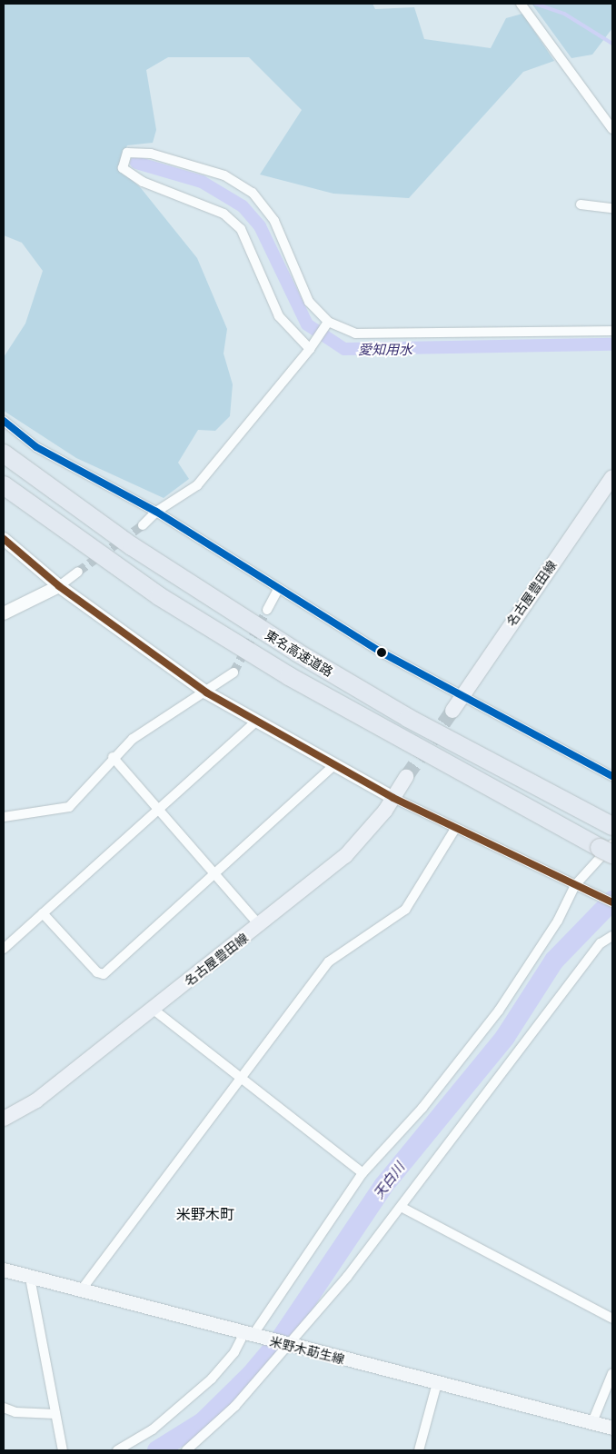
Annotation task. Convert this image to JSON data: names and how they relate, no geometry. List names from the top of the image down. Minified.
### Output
{"streets":{"highway":["東名高速道路"],"main road":["名古屋豊田線","米野木莇生線"]},"districts":["米野木町"],"water":["愛知用水","天白川"]}
